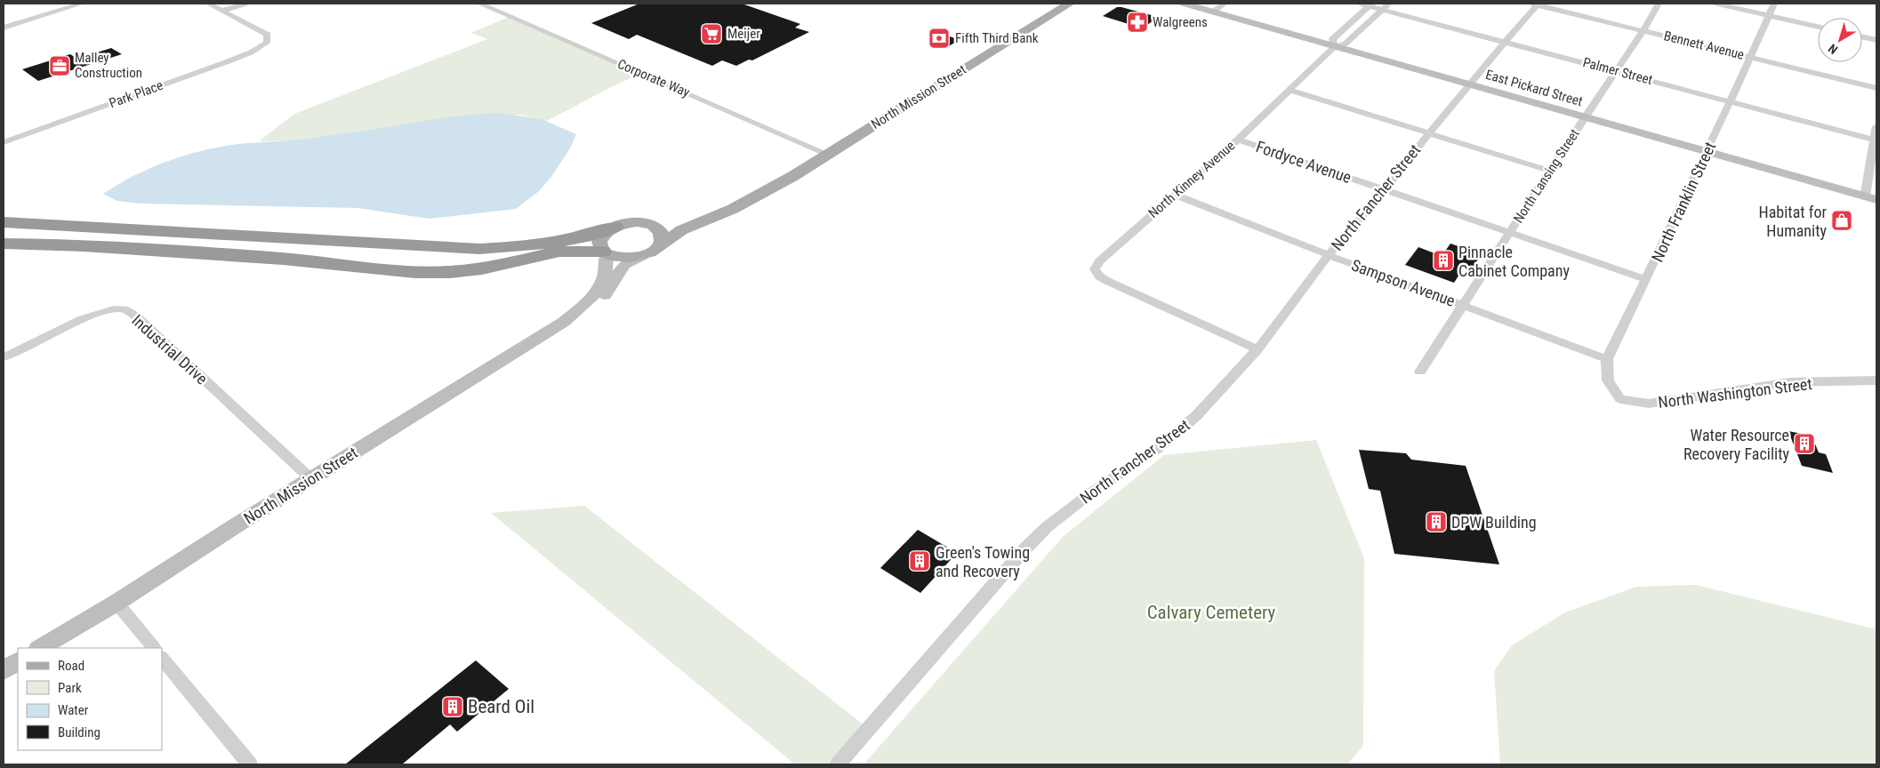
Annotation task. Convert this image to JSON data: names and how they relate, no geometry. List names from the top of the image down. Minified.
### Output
{"streets":{"main road":["East Pickard Street","North Mission Street"],"street":["Bennett Avenue","Palmer Street","Corporate Way","Park Place","Fordyce Avenue","North Lansing Street","North Kinney Avenue","North Fancher Street","North Franklin Street","Sampson Avenue","Industrial Drive","North Washington Street"]},"crossings":[["Bennett Avenue","North Lansing Street"],["Bennett Avenue","North Fancher Street"],["Bennett Avenue","North Franklin Street"],["Palmer Street","North Lansing Street"],["Palmer Street","North Kinney Avenue"],["Palmer Street","North Fancher Street"],["Palmer Street","North Franklin Street"],["Corporate Way","North Mission Street"],["East Pickard Street","North Lansing Street"],["East Pickard Street","North Kinney Avenue"],["East Pickard Street","North Fancher Street"],["East Pickard Street","North Franklin Street"],["North Mission Street","Industrial Drive"],["Fordyce Avenue","North Lansing Street"],["Fordyce Avenue","North Kinney Avenue"],["Fordyce Avenue","North Fancher Street"],["Fordyce Avenue","North Franklin Street"],["North Lansing Street","Sampson Avenue"],["North Kinney Avenue","North Fancher Street"],["North Kinney Avenue","Sampson Avenue"],["North Fancher Street","Sampson Avenue"],["North Franklin Street","Sampson Avenue"],["North Franklin Street","North Washington Street"]],"parks":["Calvary Cemetery"],"places":{"pharmacy":["Walgreens"],"supermarket":["Meijer"],"bank":["Fifth Third Bank"],"office":["Malley Construction"],"shop":["Habitat for Humanity"],"building":["Pinnacle Cabinet Company","Water Resource Recovery Facility","DPW Building","Green's Towing and Recovery","Beard Oil"]},"legend":["Road","Park","Water","Building"],"north":"bottom left"}
